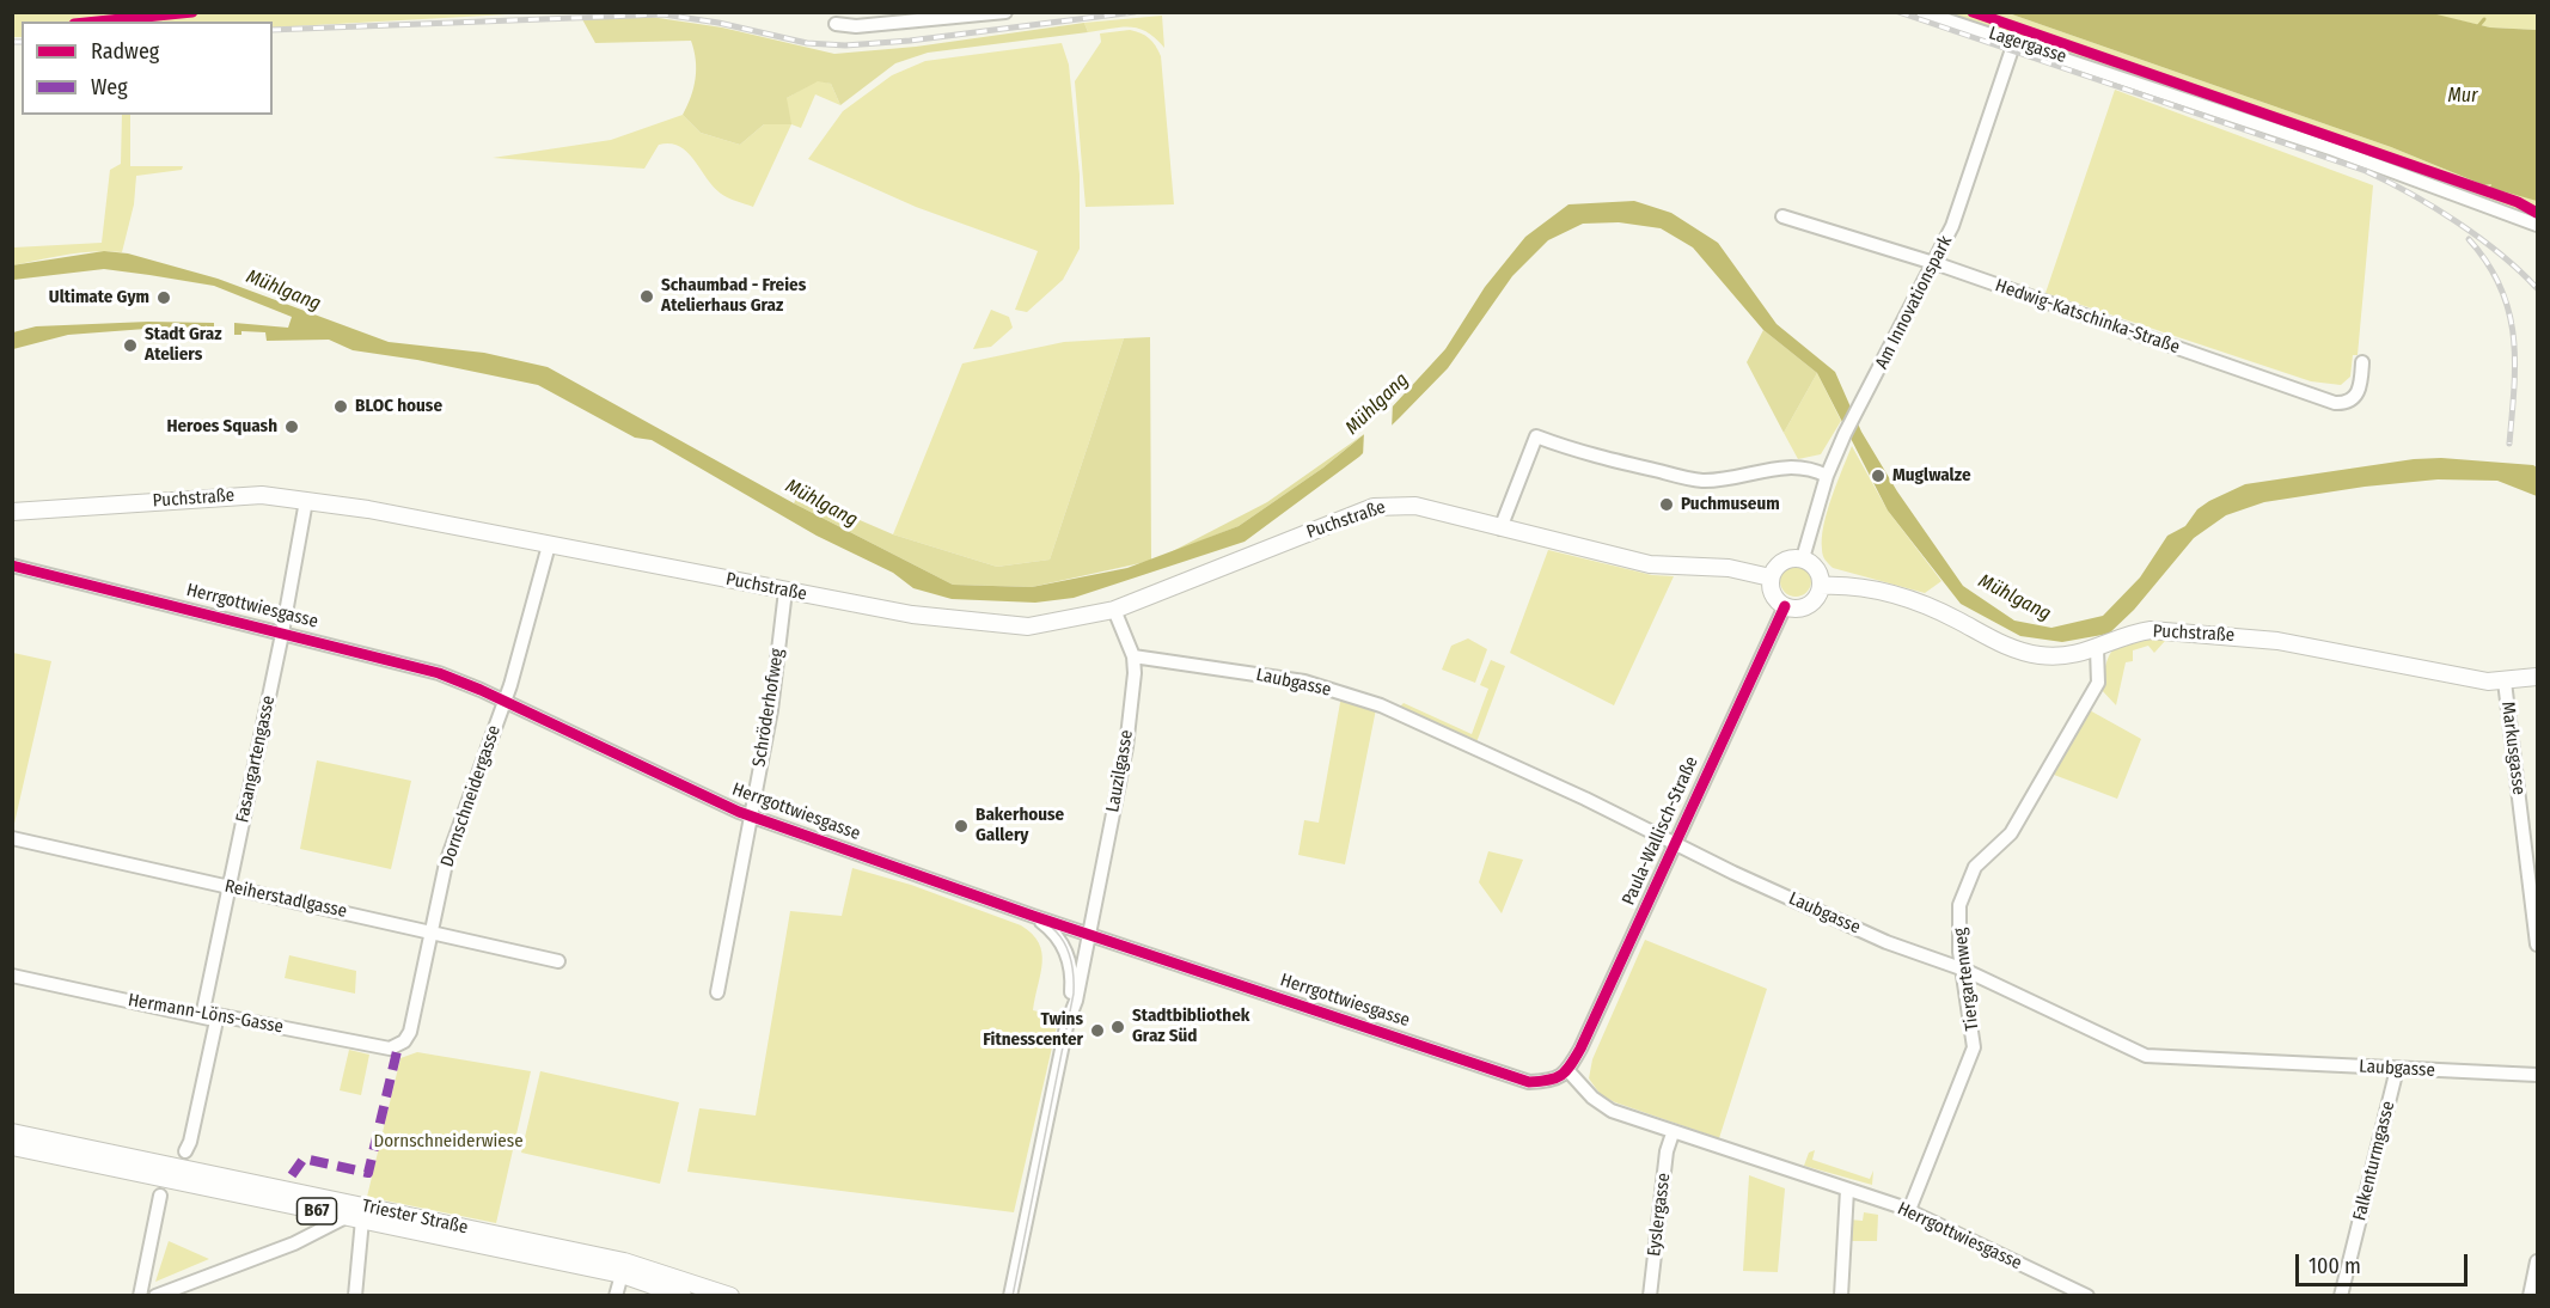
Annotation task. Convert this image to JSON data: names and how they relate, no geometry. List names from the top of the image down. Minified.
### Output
{"streets":{"main road":["Puchstraße","B67","Triester Straße"],"street":["Lagergasse","Am Innovationspark","Hedwig-Katschinka-Straße","Herrgottwiesgasse","Laubgasse","Schröderhofweg","Markusgasse","Fasangartengasse","Lauzilgasse","Dornschneidergasse","Paula-Wallisch-Straße","Reiherstadlgasse","Tiergartenweg","Hermann-Löns-Gasse","Falkenturmgasse","Eyslergasse"]},"crossings":[["Lagergasse","Am Innovationspark"],["Am Innovationspark","Hedwig-Katschinka-Straße"],["Am Innovationspark","Puchstraße"],["Am Innovationspark","Paula-Wallisch-Straße"],["Puchstraße","Schröderhofweg"],["Puchstraße","Markusgasse"],["Puchstraße","Fasangartengasse"],["Puchstraße","Lauzilgasse"],["Puchstraße","Dornschneidergasse"],["Puchstraße","Paula-Wallisch-Straße"],["Puchstraße","Tiergartenweg"],["Herrgottwiesgasse","Schröderhofweg"],["Herrgottwiesgasse","Fasangartengasse"],["Herrgottwiesgasse","Lauzilgasse"],["Herrgottwiesgasse","Dornschneidergasse"],["Herrgottwiesgasse","Paula-Wallisch-Straße"],["Herrgottwiesgasse","Tiergartenweg"],["Herrgottwiesgasse","Eyslergasse"],["Laubgasse","Lauzilgasse"],["Laubgasse","Paula-Wallisch-Straße"],["Laubgasse","Tiergartenweg"],["Laubgasse","Falkenturmgasse"],["Fasangartengasse","Reiherstadlgasse"],["Fasangartengasse","Hermann-Löns-Gasse"],["Dornschneidergasse","Reiherstadlgasse"],["Dornschneidergasse","Hermann-Löns-Gasse"]],"water":["Mur","Mühlgang"],"parks":["Dornschneiderwiese"],"places":["Schaumbad - Freies Atelierhaus Graz","Ultimate Gym","Stadt Graz Ateliers","BLOC house","Heroes Squash","Muglwalze","Puchmuseum","Bakerhouse Gallery","Stadtbibliothek Graz Süd","Twins Fitnesscenter"],"legend":["Radweg","Weg"],"scale_bar":"100 m"}
